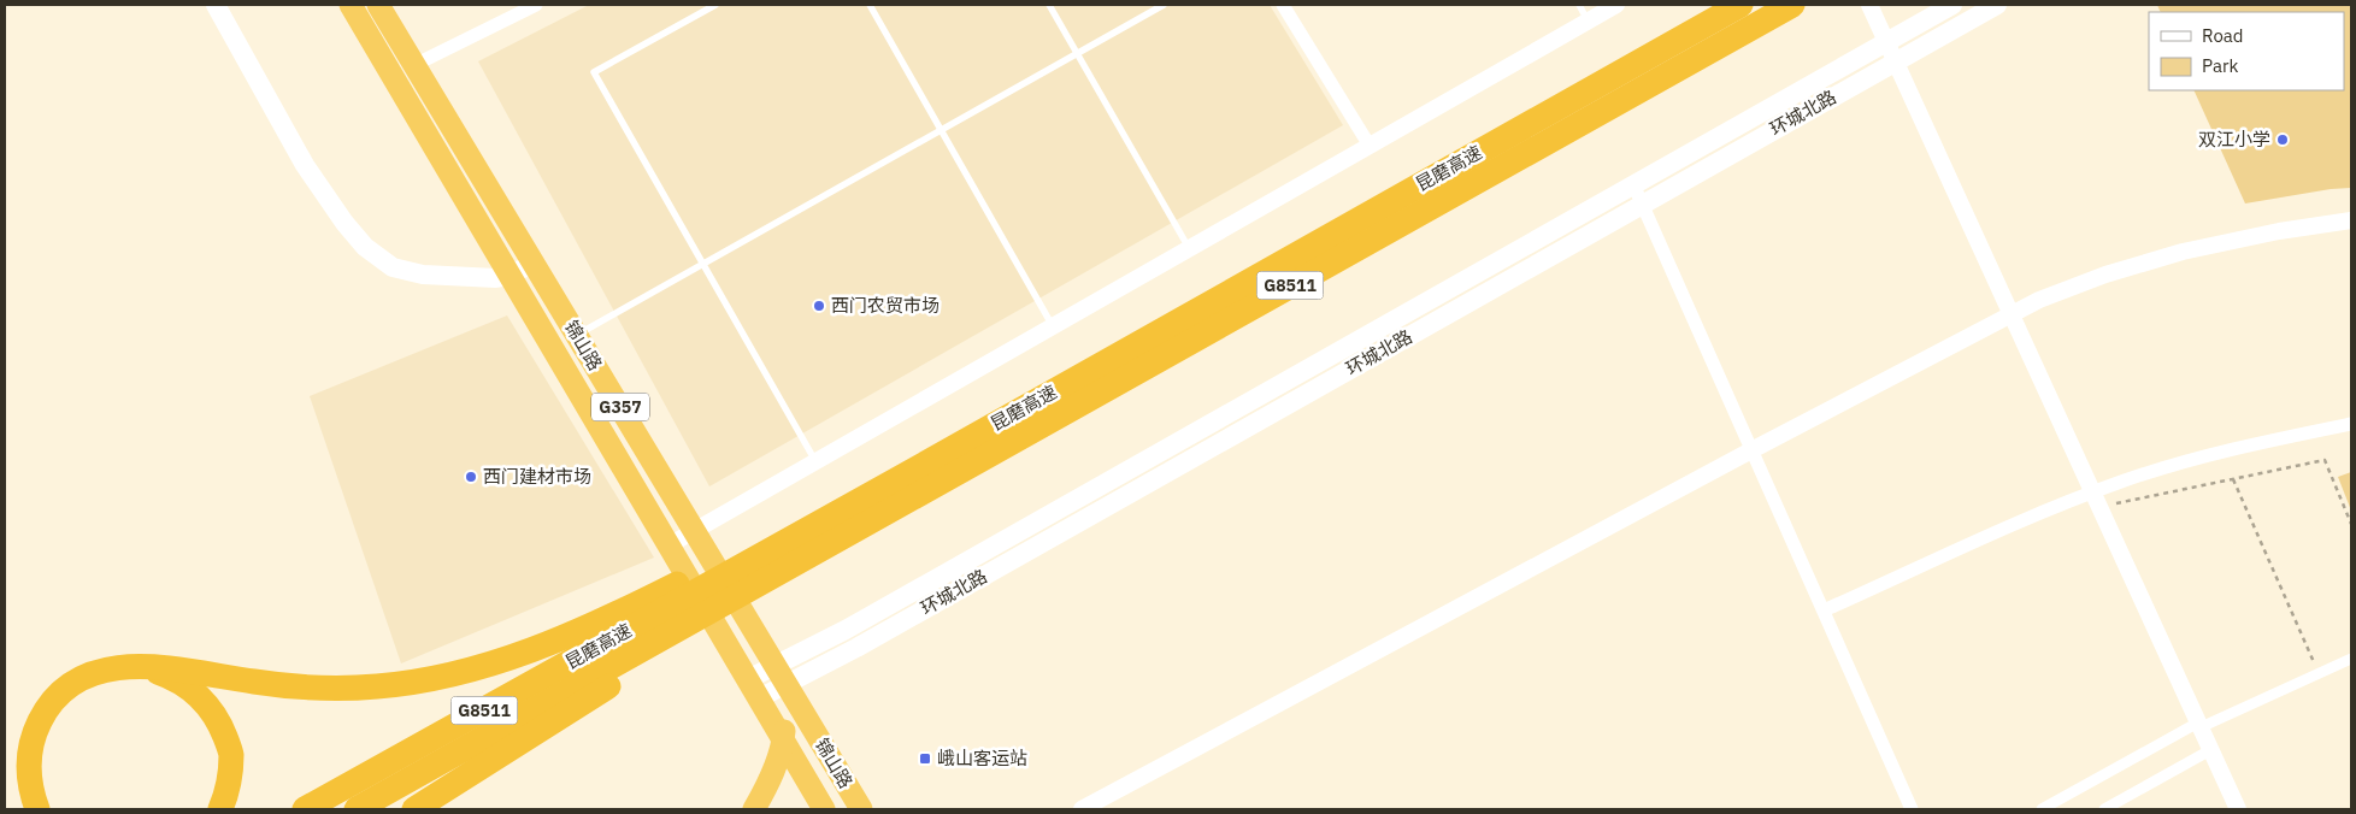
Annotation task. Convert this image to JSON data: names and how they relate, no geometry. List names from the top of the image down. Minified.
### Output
{"streets":{"highway":["昆磨高速","G8511","锦山路","G357"],"main road":["环城北路"]},"crossings":[["环城北路","锦山路"]],"places":{"other":["双江小学","西门农贸市场","西门建材市场"],"transit":["峨山客运站"]},"legend":["Road","Park"]}
